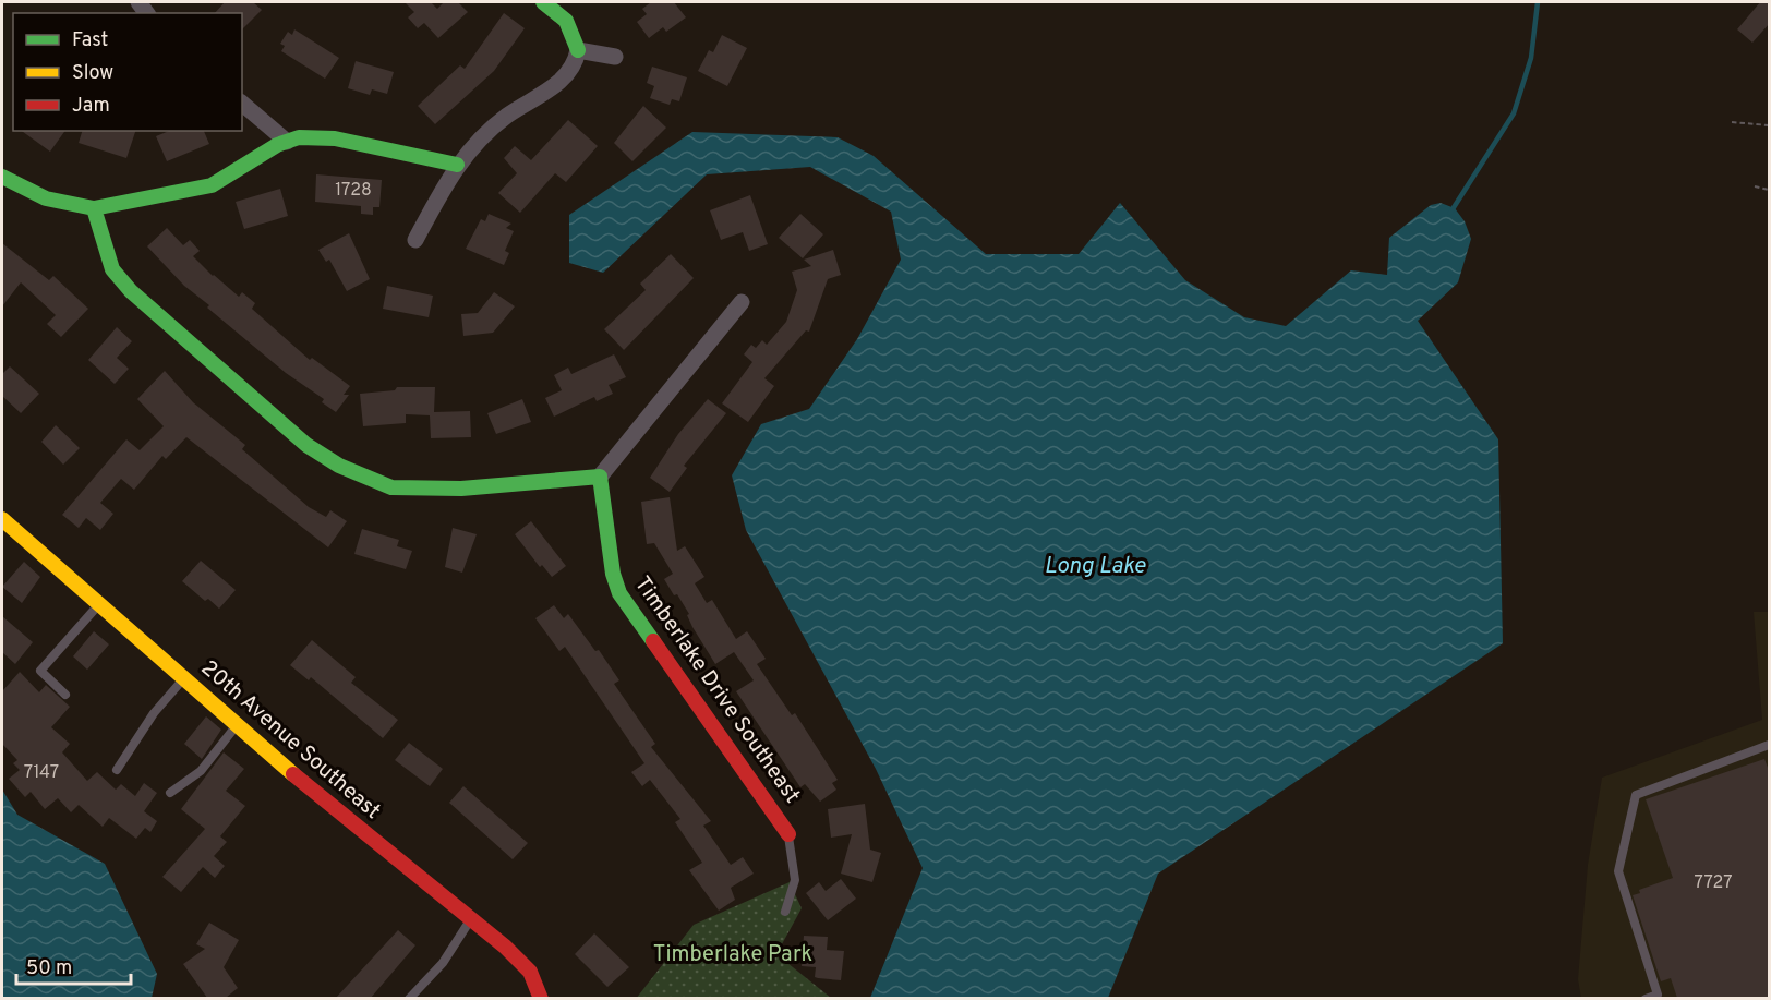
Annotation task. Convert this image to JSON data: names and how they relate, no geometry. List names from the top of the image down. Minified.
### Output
{"streets":{"street":["Timberlake Drive Southeast","20th Avenue Southeast"]},"water":["Long Lake"],"parks":["Timberlake Park"],"house_numbers":["1728","7147","7727"],"legend":["Fast","Slow","Jam"],"scale_bar":"50 m"}
